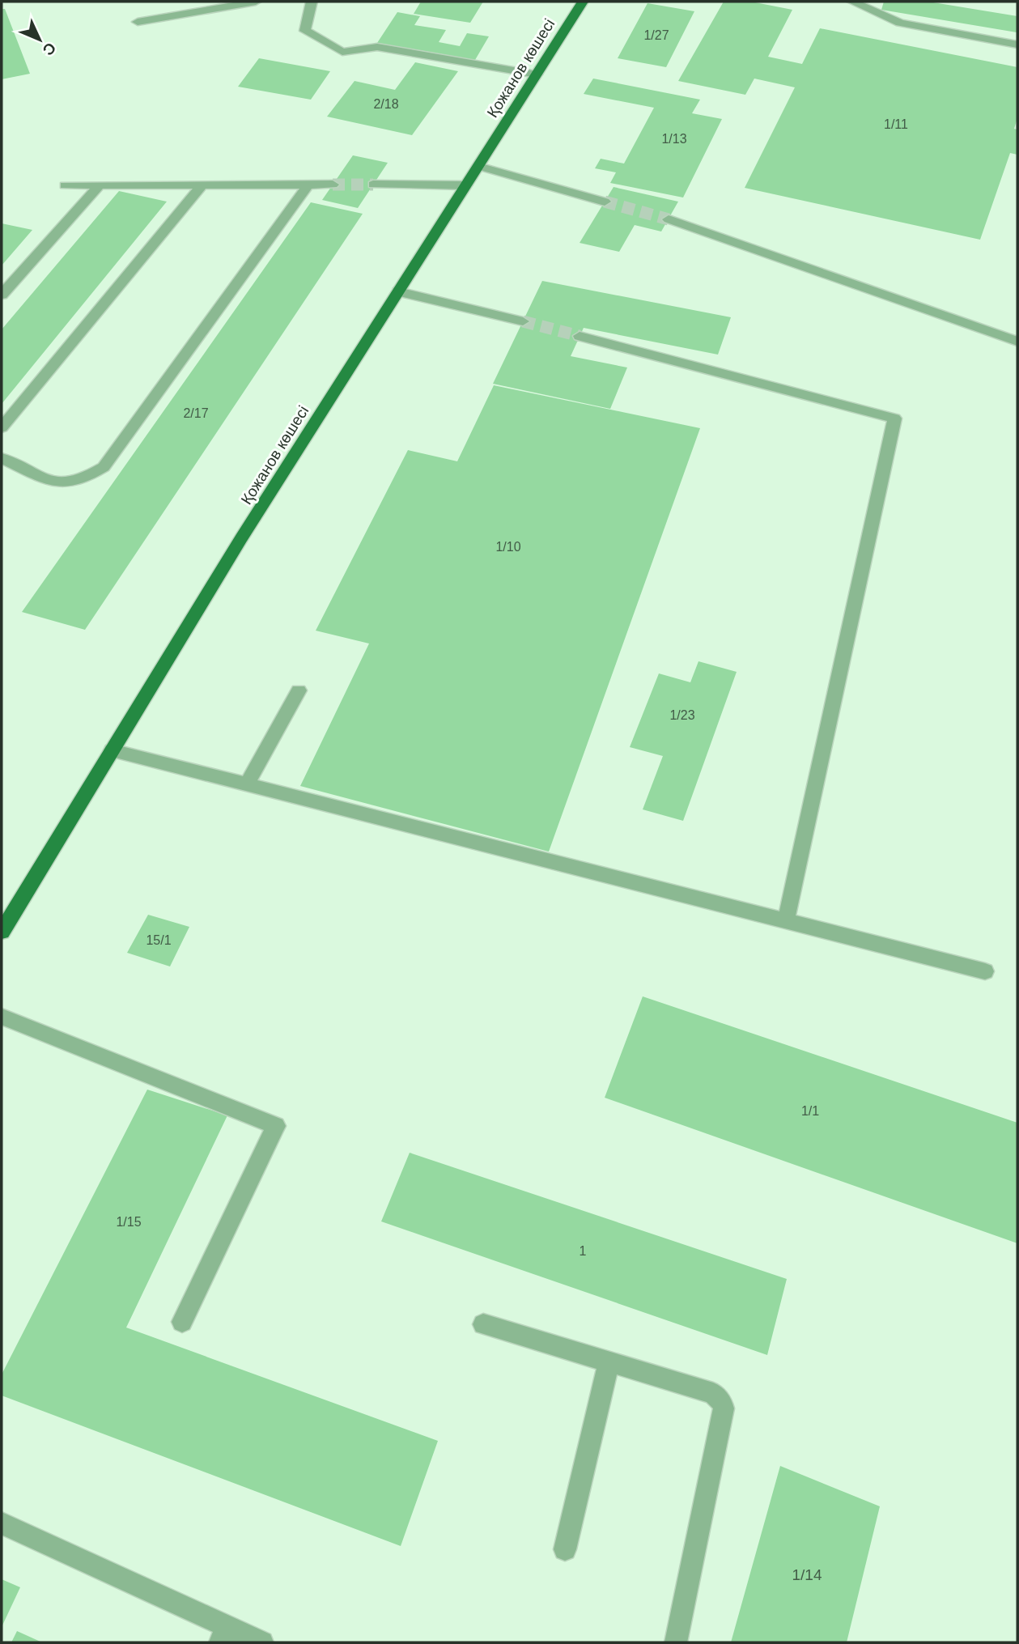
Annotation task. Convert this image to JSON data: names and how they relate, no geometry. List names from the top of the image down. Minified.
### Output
{"streets":{"main road":["Қожанов көшесі"]},"house_numbers":["1/27","2/18","1/11","1/13","2/17","1/10","1/23","15/1","1/1","1/15","1","1/14"],"north":"bottom right"}
